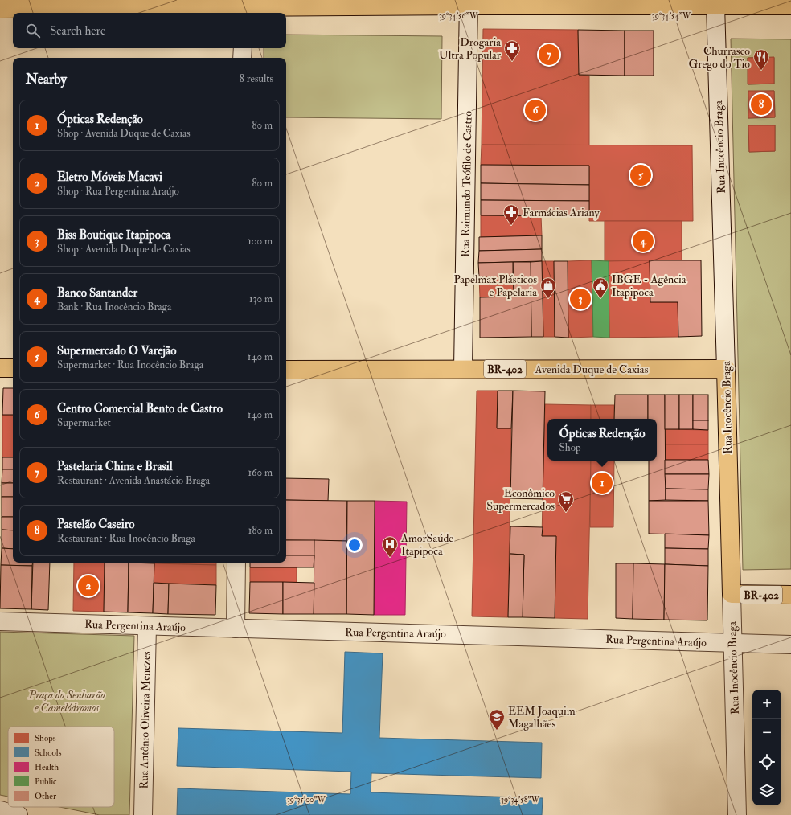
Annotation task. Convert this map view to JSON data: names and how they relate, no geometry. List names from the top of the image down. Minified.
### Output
{"streets":{"main road":["Rua Inocêncio Braga","BR-402","Avenida Duque de Caxias"],"street":["Rua Raimundo Teófilo de Castro","Rua Pergentina Araújo","Rua Antônio Oliveira Menezes"]},"crossings":[["Rua Inocêncio Braga","BR-402"],["Rua Inocêncio Braga","Avenida Duque de Caxias"],["Rua Inocêncio Braga","Rua Pergentina Araújo"],["Rua Raimundo Teófilo de Castro","Avenida Duque de Caxias"],["Rua Pergentina Araújo","Rua Antônio Oliveira Menezes"]],"parks":["Praça do Senharão e Camelódromos"],"places":{"pharmacy":["Drogaria Ultra Popular","Farmácias Ariany"],"restaurant":["Churrasco Grego do Tio"],"shop":["Papelmax Plásticos e Papelaria"],"public building":["IBGE - Agência Itapipoca"],"supermarket":["Econômico Supermercados"],"hospital":["AmorSaúde Itapipoca"],"school or university":["EEM Joaquim Magalhães"]},"legend":["Shops","Schools","Health","Public","Other"],"page":{"search":"Search here","pins":["7","8","6","5","4","3","1","2"],"heading":["Nearby","8 results"],"list":[{"mark":"1","name":"Ópticas Redenção","note":"Shop · Avenida Duque de Caxias","value":"80 m"},{"mark":"2","name":"Eletro Móveis Macavi","note":"Shop · Rua Pergentina Araújo","value":"80 m"},{"mark":"3","name":"Biss Boutique Itapipoca","note":"Shop · Avenida Duque de Caxias","value":"100 m"},{"mark":"4","name":"Banco Santander","note":"Bank · Rua Inocêncio Braga","value":"130 m"},{"mark":"5","name":"Supermercado O Varejão","note":"Supermarket · Rua Inocêncio Braga","value":"140 m"},{"mark":"6","name":"Centro Comercial Bento de Castro","note":"Supermarket","value":"140 m"},{"mark":"7","name":"Pastelaria China e Brasil","note":"Restaurant · Avenida Anastácio Braga","value":"160 m"},{"mark":"8","name":"Pastelão Caseiro","note":"Restaurant · Rua Inocêncio Braga","value":"180 m"}],"popup":["Ópticas Redenção","Shop"],"map_buttons":["+","−"]},"coordinates":["39°34'56\"W","39°34'54\"W","39°35'00\"W","39°34'58\"W"]}
